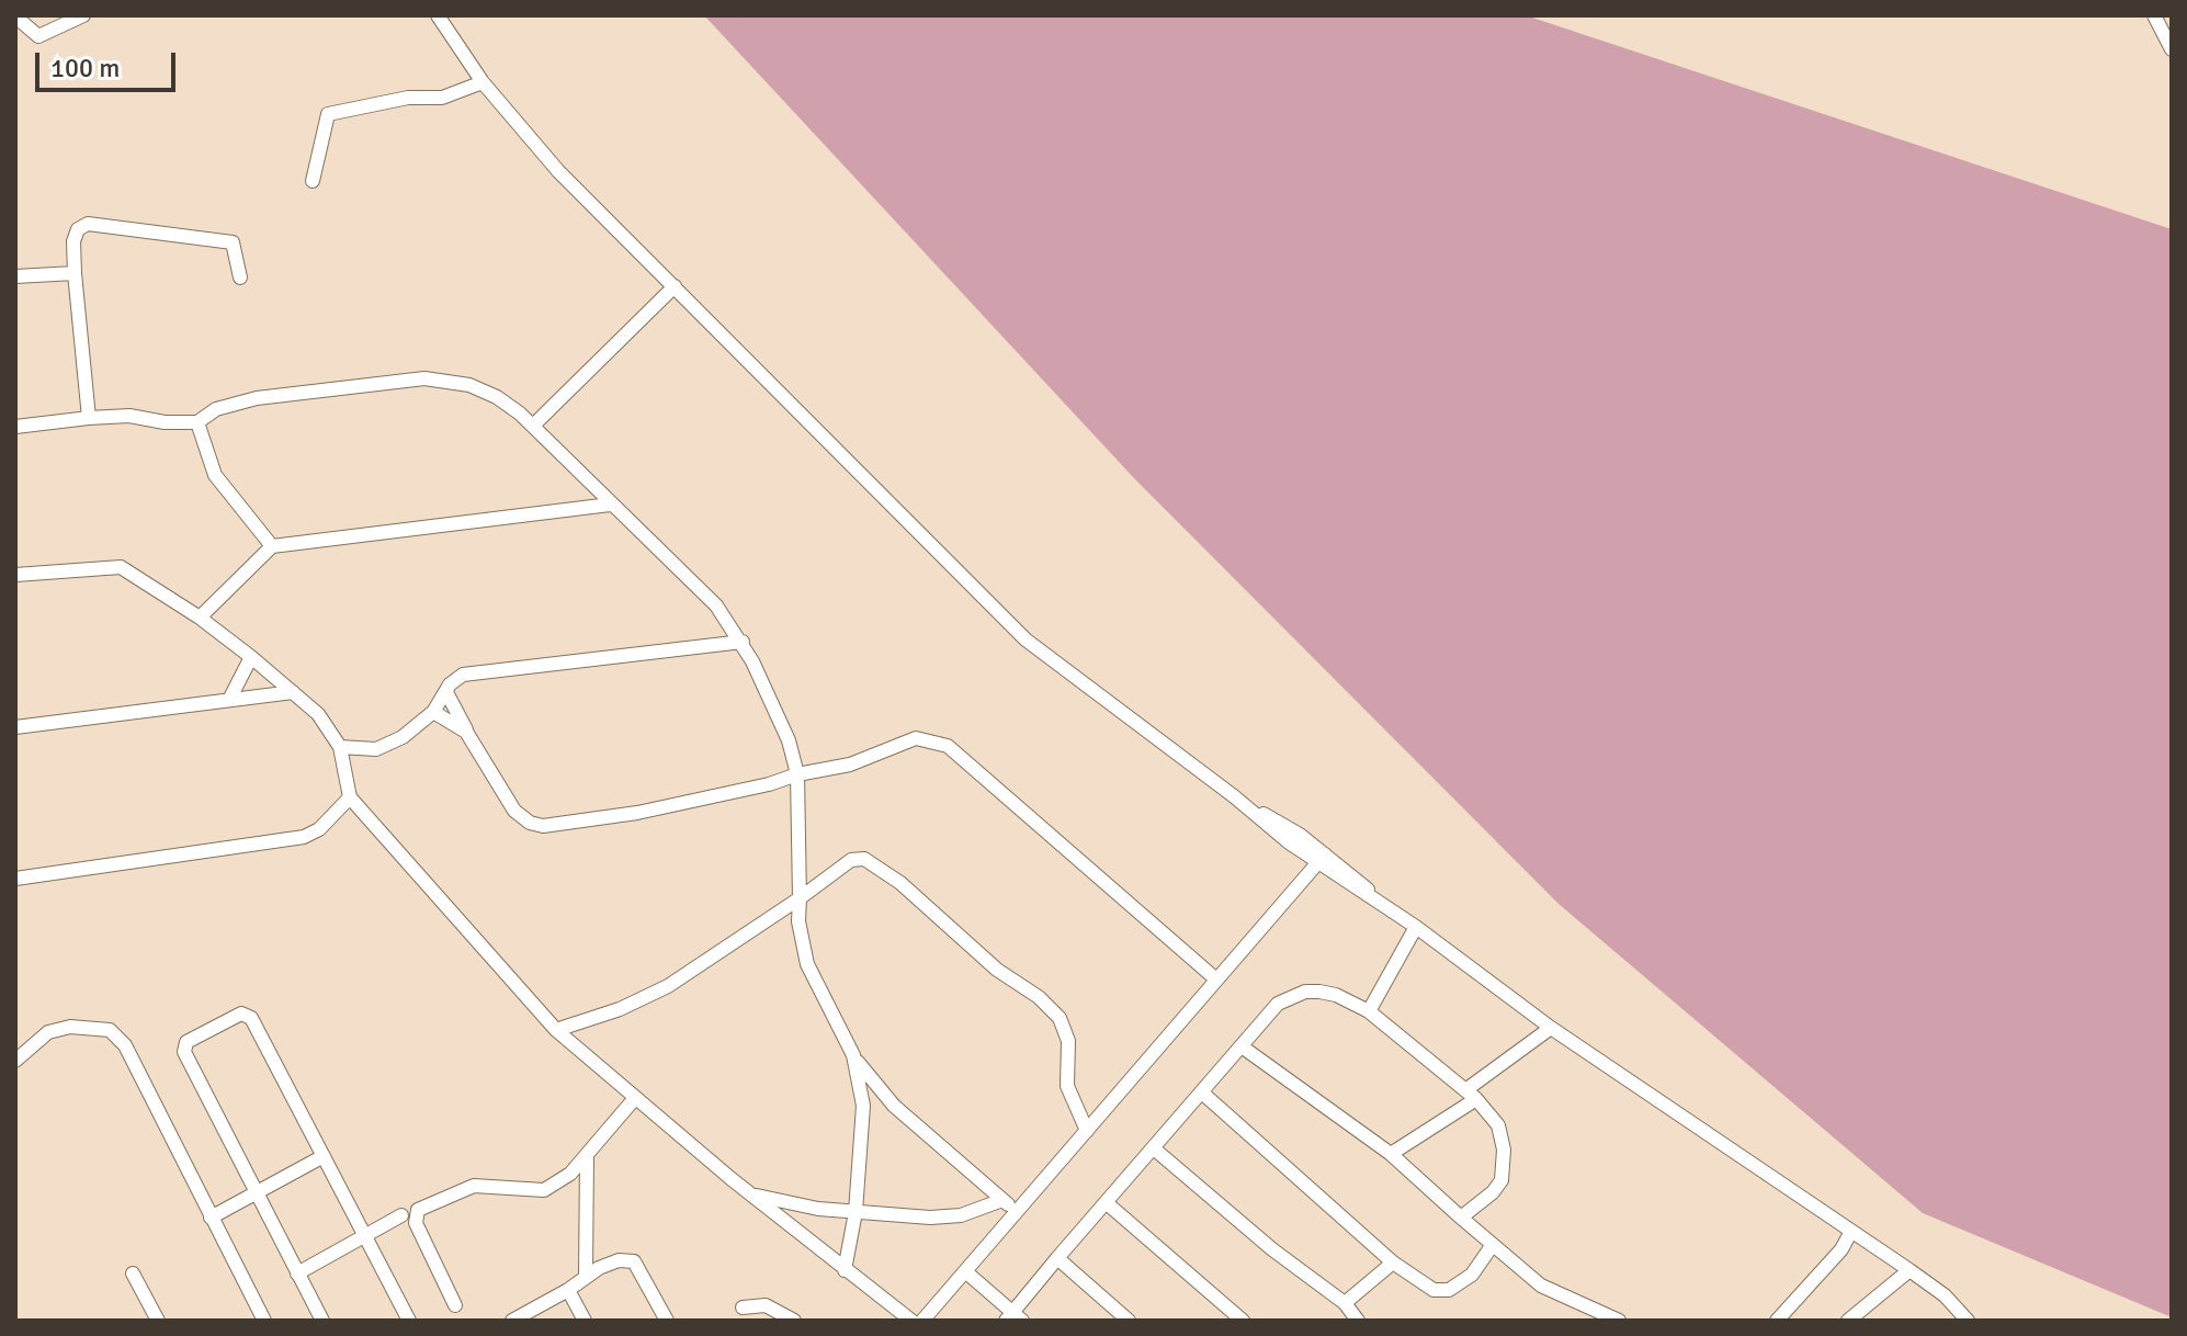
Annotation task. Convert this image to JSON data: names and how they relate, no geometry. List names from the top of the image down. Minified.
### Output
{"scale_bar":"100 m"}
